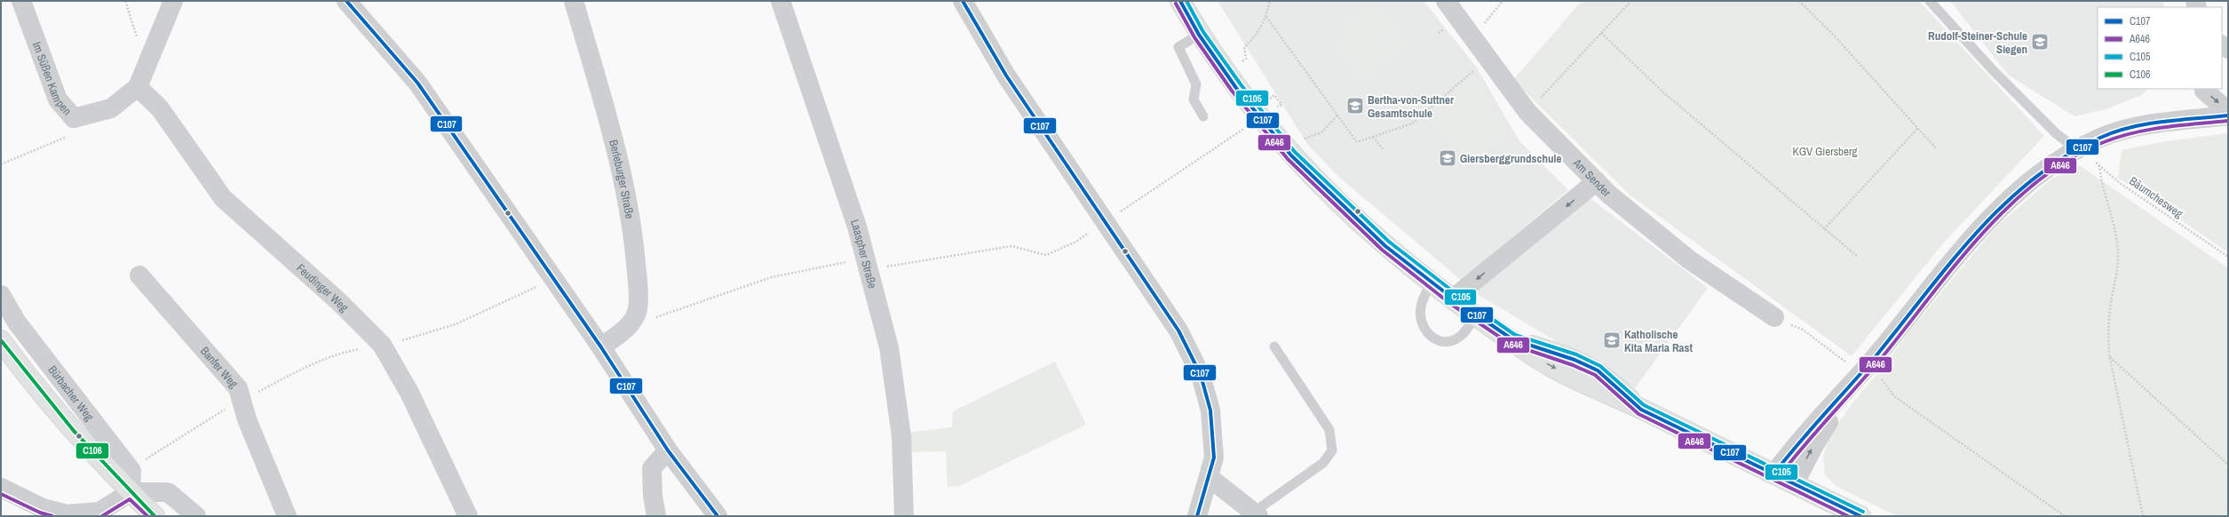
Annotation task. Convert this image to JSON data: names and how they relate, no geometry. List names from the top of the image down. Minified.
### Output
{"streets":{"street":["Im Süßen Kampen","Am Sender","Berleburger Straße","Laaspher Straße","Feudinger Weg","Banfer Weg","Bürbacher Weg"],"path":["Bäumchesweg"]},"crossings":[["Im Süßen Kampen","Feudinger Weg"]],"parks":["KGV Giersberg"],"places":{"school or university":["Rudolf-Steiner-Schule Siegen","Bertha-von-Suttner Gesamtschule","Giersberggrundschule","Katholische Kita Maria Rast"]},"lines":["transit line C107","transit line C105","transit line A646","transit line C106"],"legend":["C107","A646","C105","C106"]}
